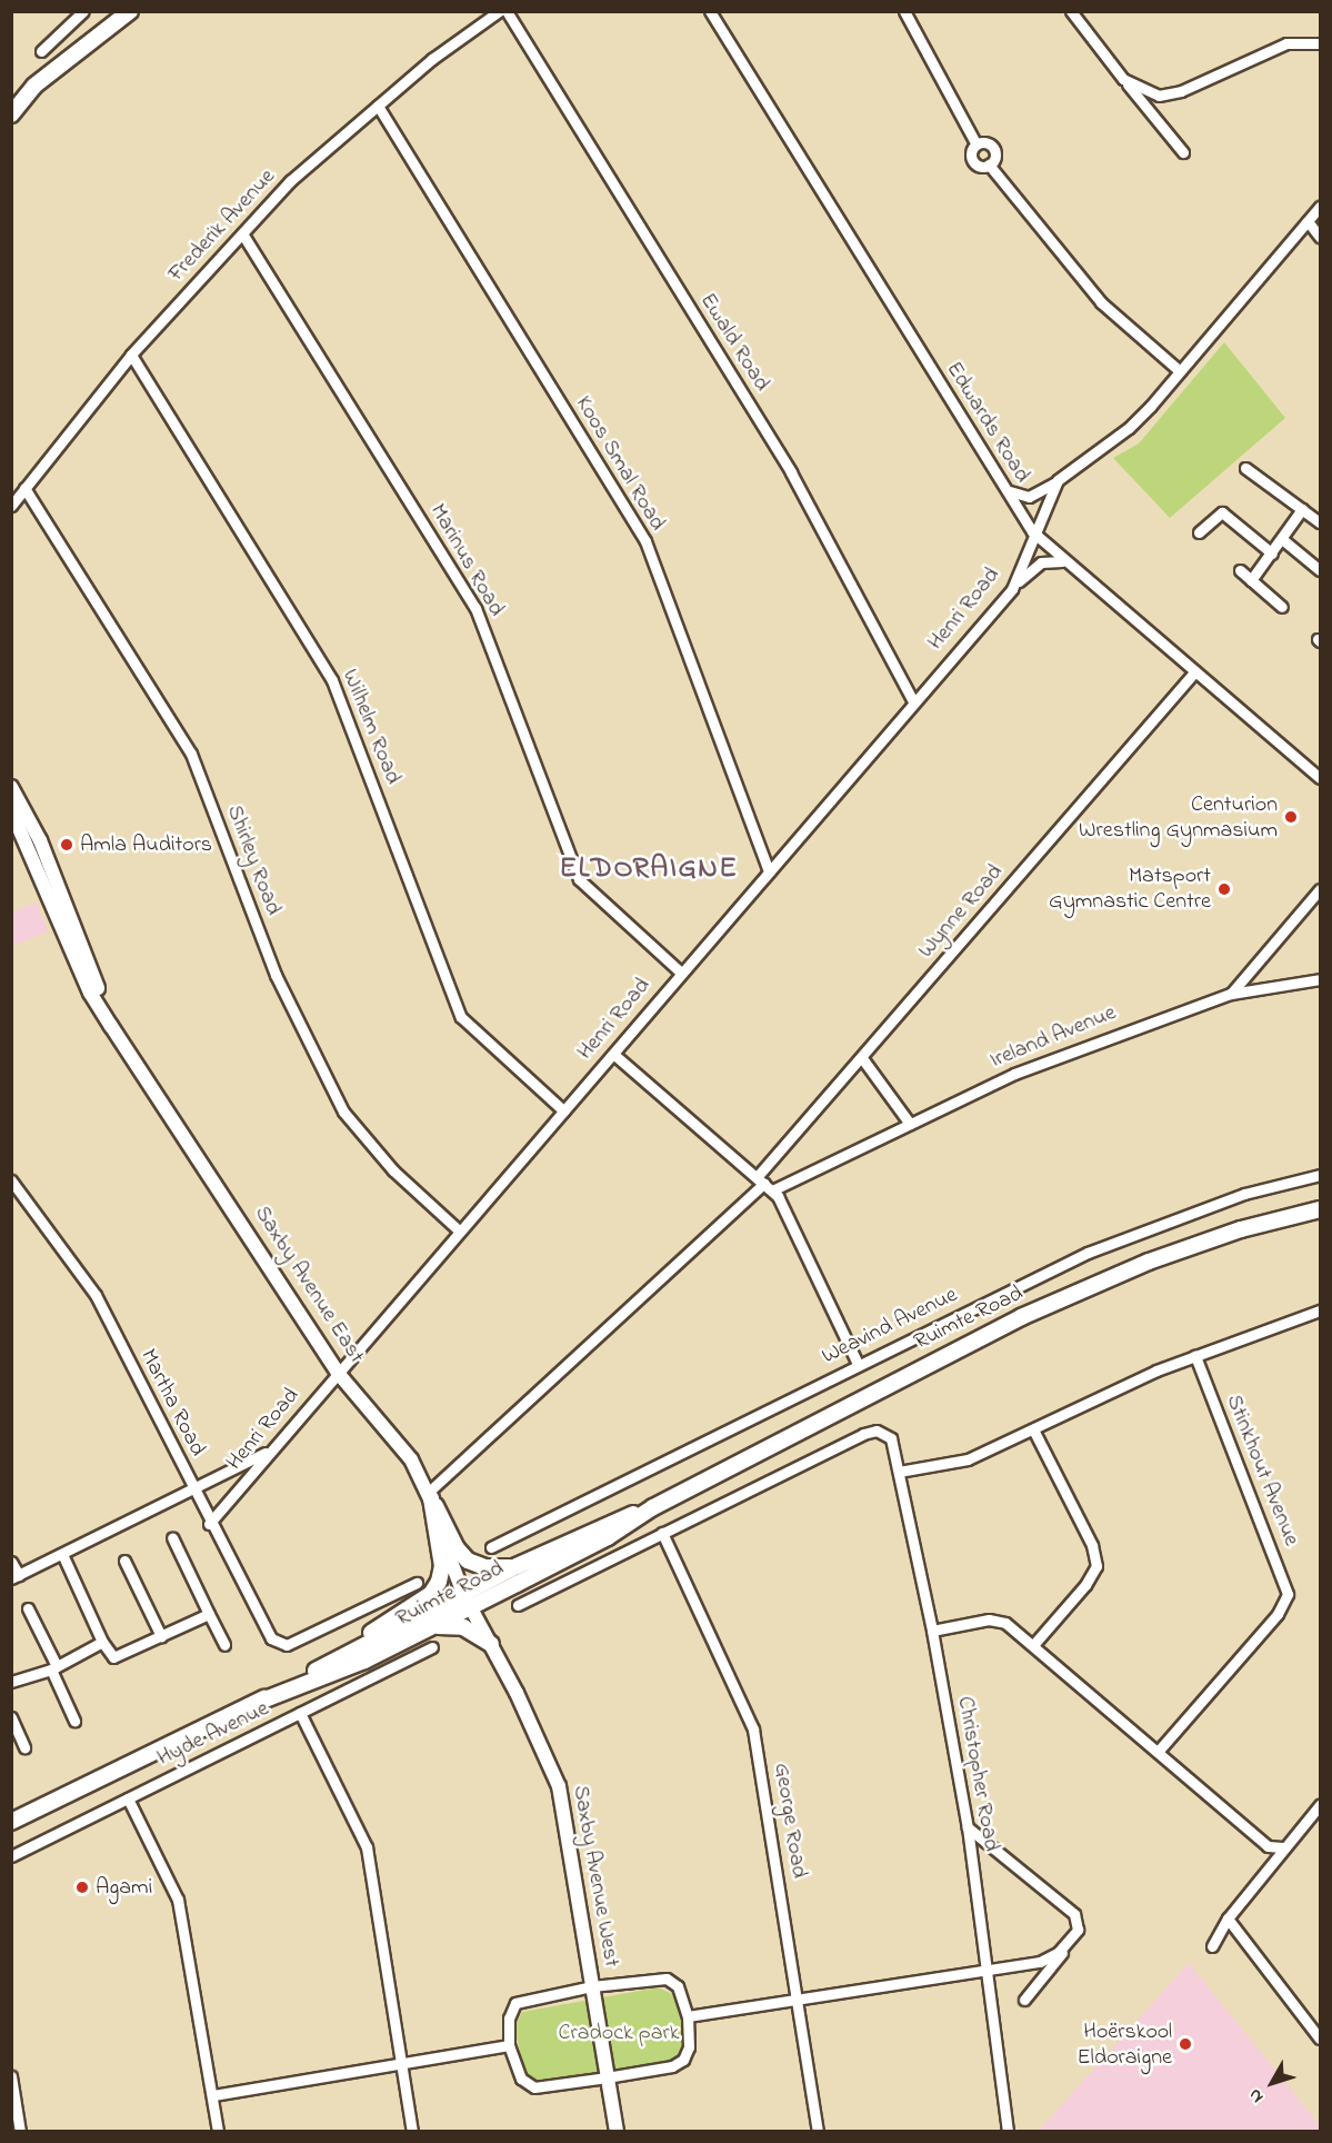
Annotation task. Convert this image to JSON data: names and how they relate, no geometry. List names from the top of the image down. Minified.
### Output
{"streets":{"main road":["Ruimte Road"],"street":["Frederik Avenue","Ewald Road","Edwards Road","Koos Smal Road","Marinus Road","Henri Road","Wilhelm Road","Shirley Road","Wynne Road","Ireland Avenue","Saxby Avenue East","Weavind Avenue","Martha Road","Stinkhout Avenue","Hyde Avenue","Christopher Road","George Road","Saxby Avenue West"]},"crossings":[["Frederik Avenue","Koos Smal Road"],["Frederik Avenue","Marinus Road"],["Frederik Avenue","Wilhelm Road"],["Frederik Avenue","Shirley Road"],["Ewald Road","Henri Road"],["Edwards Road","Henri Road"],["Edwards Road","Wynne Road"],["Koos Smal Road","Henri Road"],["Marinus Road","Henri Road"],["Henri Road","Wilhelm Road"],["Henri Road","Shirley Road"],["Henri Road","Saxby Avenue East"],["Henri Road","Martha Road"],["Wynne Road","Ireland Avenue"],["Ireland Avenue","Saxby Avenue East"],["Saxby Avenue East","Ruimte Road"],["Saxby Avenue East","Saxby Avenue West"],["Ruimte Road","Saxby Avenue West"],["Christopher Road","George Road"]],"districts":["ELDORAIGNE"],"parks":["Cradock park"],"places":["Centurion Wrestling Gynmasium","Amla Auditors","Matsport Gymnastic Centre","Agami","Hoërskool Eldoraigne"],"north":"bottom left"}
